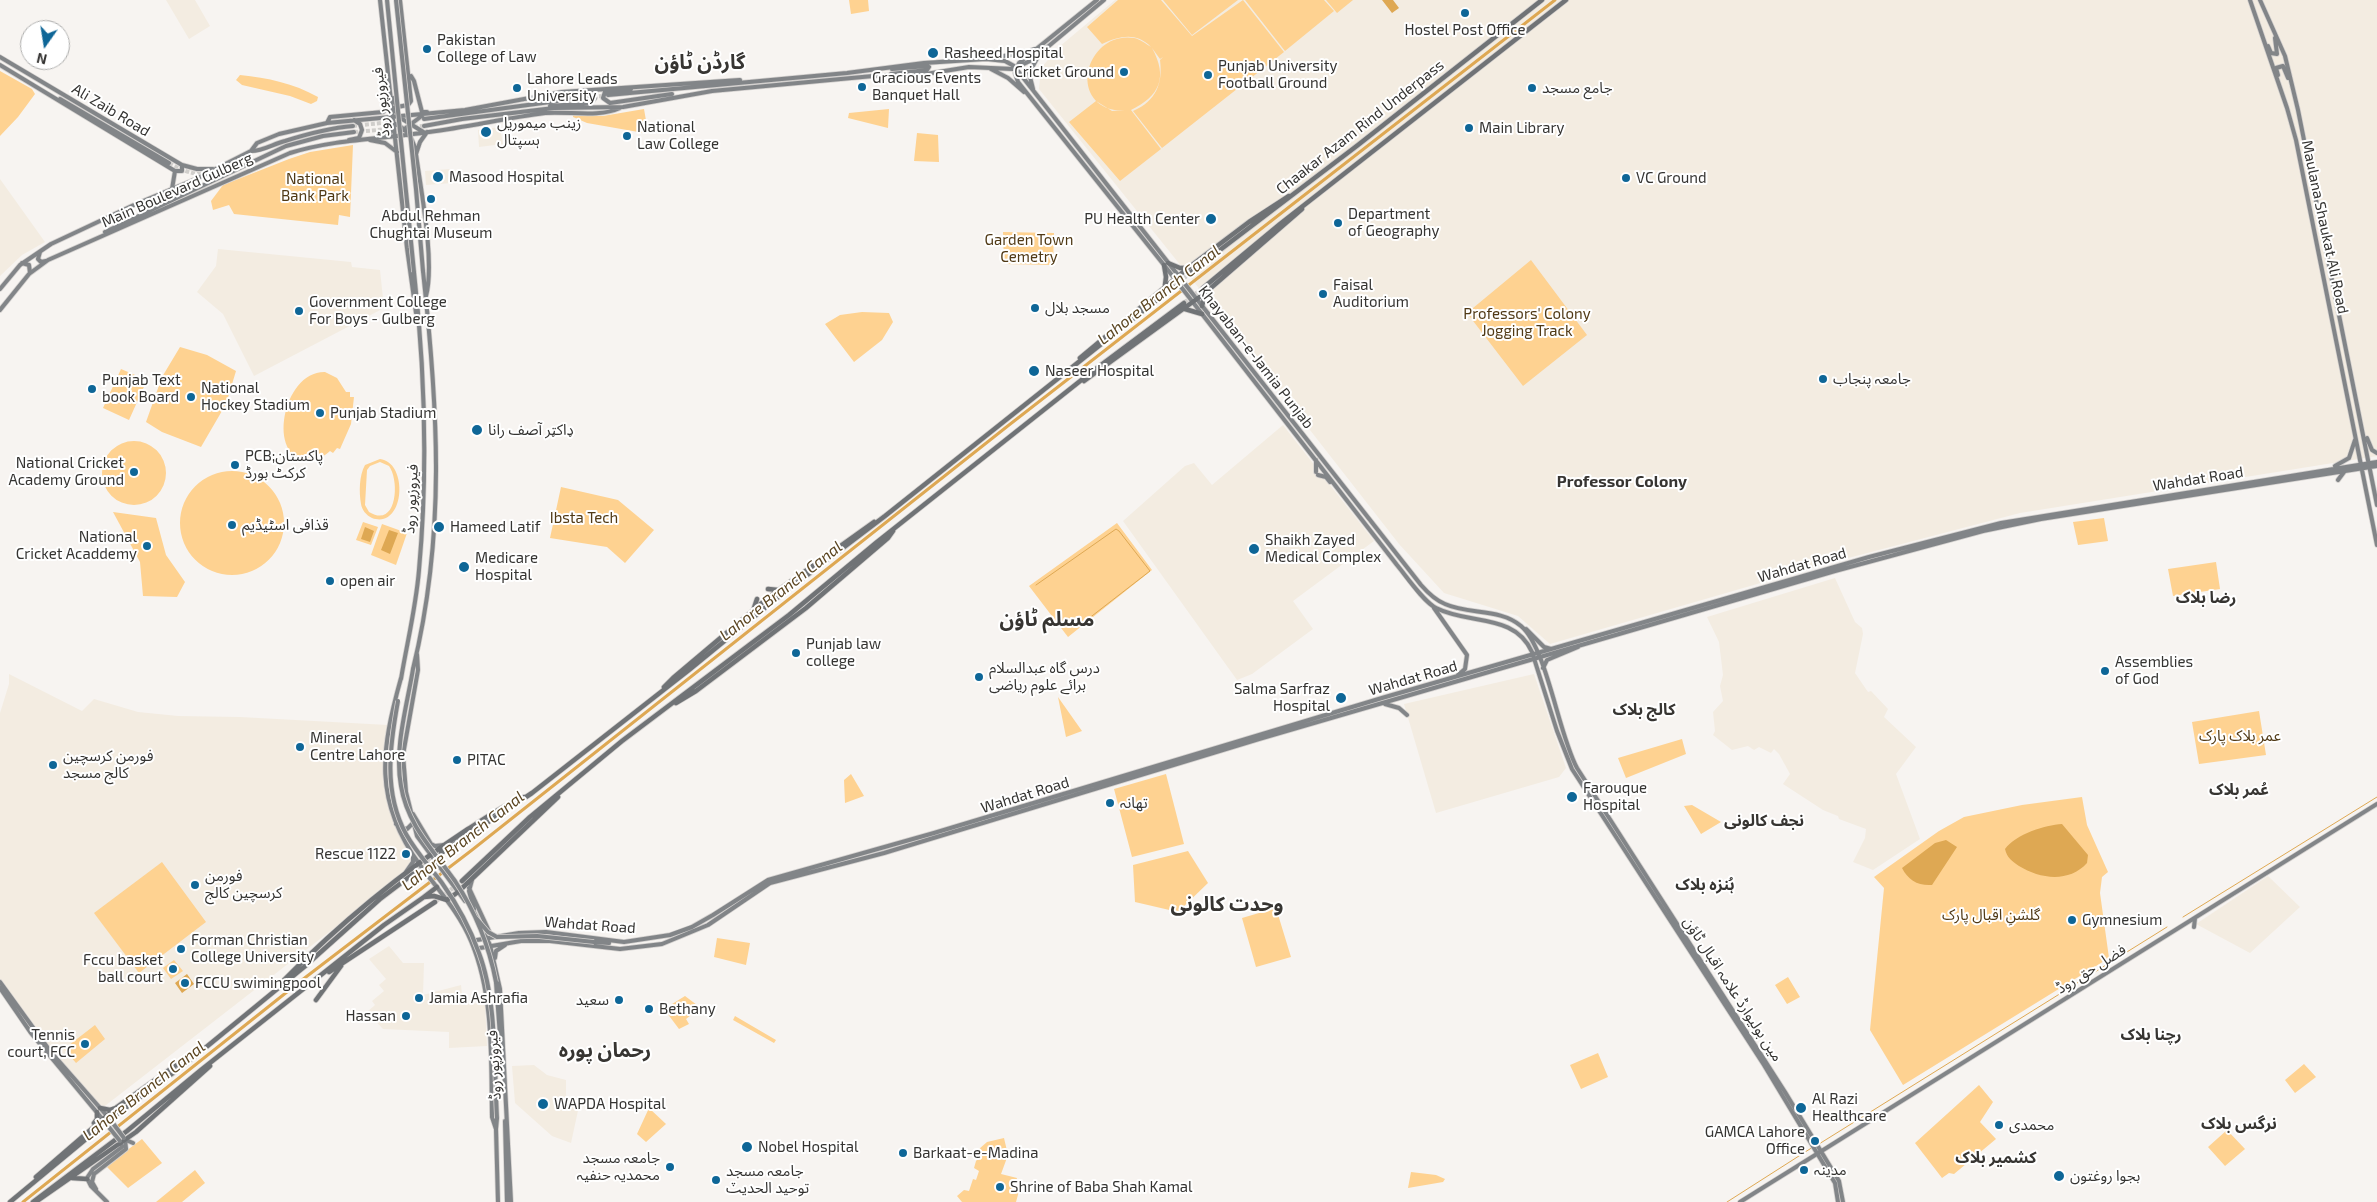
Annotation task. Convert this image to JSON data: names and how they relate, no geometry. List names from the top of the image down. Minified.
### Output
{"streets":{"highway":["Chaakar Azam Rind Underpass"],"main road":["فیروزپور روڈ","Ali Zaib Road","Main Boulevard Gulberg","Maulana Shaukat Ali Road","Khayaban-e-Jamia Punjab","Wahdat Road","فضل حق روڈ","مین بولیوارڈ علامہ اقبال ٹاؤن"]},"crossings":[["فیروزپور روڈ","Main Boulevard Gulberg"],["فیروزپور روڈ","Wahdat Road"],["Ali Zaib Road","Main Boulevard Gulberg"],["Chaakar Azam Rind Underpass","Khayaban-e-Jamia Punjab"],["Maulana Shaukat Ali Road","Wahdat Road"],["Khayaban-e-Jamia Punjab","Wahdat Road"],["Wahdat Road","مین بولیوارڈ علامہ اقبال ٹاؤن"],["فضل حق روڈ","مین بولیوارڈ علامہ اقبال ٹاؤن"]],"districts":["گارڈن ٹاؤن","Professor Colony","رضا بلاک","مسلم ٹاؤن","کالج بلاک","عُمر بلاک","نجف کالونی","ہُنزہ بلاک","وحدت کالونی","رچنا بلاک","رحمان پورہ","نرگس بلاک","کشمیر بلاک"],"water":["Lahore Branch Canal"],"parks":["National Bank Park","Garden Town Cemetry","Professors' Colony Jogging Track","Ibsta Tech","عمر بلاک پارک","گلشنِ اقبال پارک"],"places":["Hostel Post Office","Pakistan College of Law","Rasheed Hospital","Cricket Ground","Punjab University Football Ground","Gracious Events Banquet Hall","Lahore Leads University","جامع مسجد","Main Library","زینب میموریل ہسپتال","National Law College","Masood Hospital","VC Ground","Abdul Rehman Chughtai Museum","PU Health Center","Department of Geography","Faisal Auditorium","مسجد بلال","Government College For Boys - Gulberg","Naseer Hospital","جامعہ پنجاب","Punjab Text book Board","National Hockey Stadium","Punjab Stadium","ډاکټر آصف رانا","PCB;پاکستان کرکٹ بورڈ","National Cricket Academy Ground","قذافی اسٹیڈیم","Hameed Latif","National Cricket Acaddemy","Shaikh Zayed Medical Complex","Medicare Hospital","open air","Punjab law college","Assemblies of God","درس گاہ عبدالسلام برائے علوم ریاضی","Salma Sarfraz Hospital","Mineral Centre Lahore","PITAC","فورمن کرسچین کالج مسجد","Farouque Hospital","تھانہ","Rescue 1122","فورمن کرسچین کالج","Gymnesium","Forman Christian College University","Fccu basket ball court","FCCU swimingpool","Jamia Ashrafia","سعید","Bethany","Hassan","Tennis court, FCC","WAPDA Hospital","Al Razi Healthcare","محمدی","GAMCA Lahore Office","Nobel Hospital","Barkaat-e-Madina","جامعہ مسجد محمدیہ حنفیہ","مدینہ","بجوا روغتون","جامعہ مسجد توحید الحدیٽ","Shrine of Baba Shah Kamal"],"north":"bottom"}
